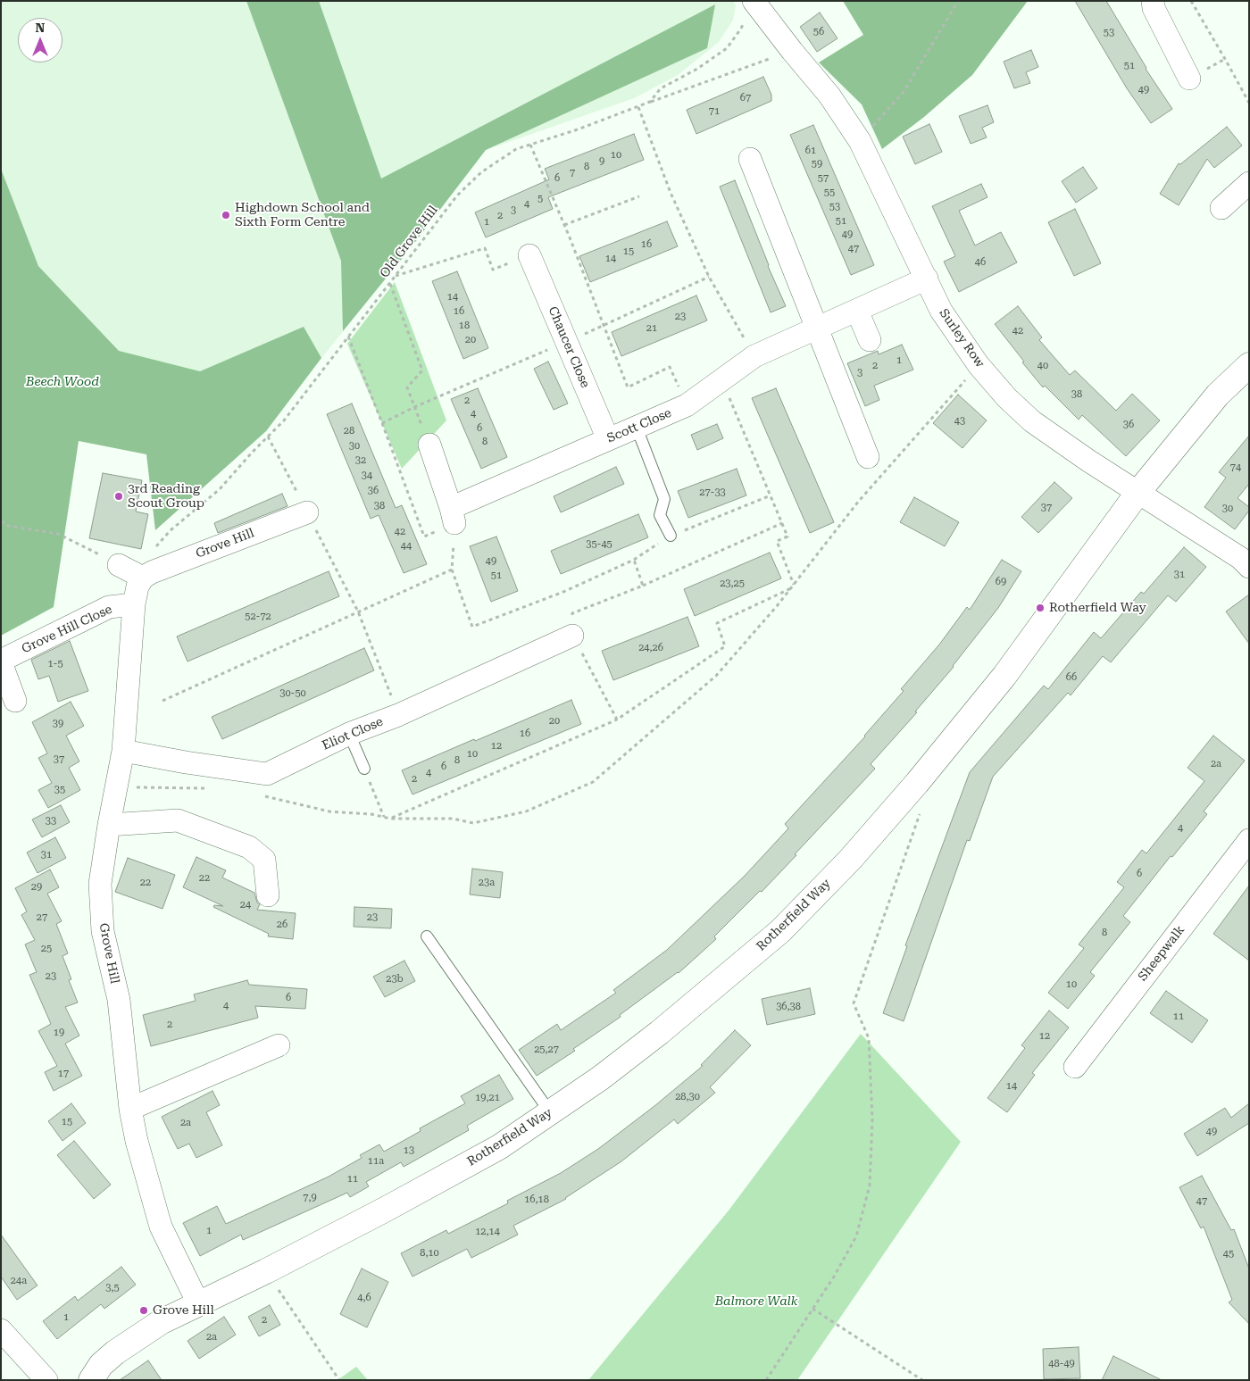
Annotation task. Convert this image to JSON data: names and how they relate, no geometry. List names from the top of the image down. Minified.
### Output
{"streets":{"street":["Surley Row","Chaucer Close","Scott Close","Grove Hill","Grove Hill Close","Eliot Close","Rotherfield Way","Sheepwalk"],"path":["Old Grove Hill"]},"crossings":[["Old Grove Hill","Surley Row"],["Old Grove Hill","Grove Hill"],["Surley Row","Scott Close"],["Surley Row","Rotherfield Way"],["Chaucer Close","Scott Close"],["Grove Hill","Grove Hill Close"],["Grove Hill","Eliot Close"],["Grove Hill","Rotherfield Way"]],"parks":["Beech Wood","Balmore Walk"],"places":["Highdown School and Sixth Form Centre","3rd Reading Scout Group","Rotherfield Way","Grove Hill"],"house_numbers":["56","53","51","49","67","71","61","10","9","59","8","7","6","57","55","5","4","53","3","2","51","1","49","16","47","15","14","46","14","16","23","18","21","42","20","1","2","40","3","38","2","4","43","36","6","28","8","30","32","74","34","36","27-33","38","37","30","42","35-45","44","49","31","51","69","23,25","52-72","24,26","1-5","66","30-50","20","39","16","12","10","37","8","2a","6","4","2","35","33","4","31","6","22","22","23a","29","24","27","23","26","8","25","23","23b","10","6","4","36,38","11","2","19","12","25,27","17","14","28,30","19,21","15","2a","49","13","11a","11","7,9","16,18","47","1","12,14","8,10","45","24a","3,5","4,6","1","2","2a","48-49"],"north":"top"}
